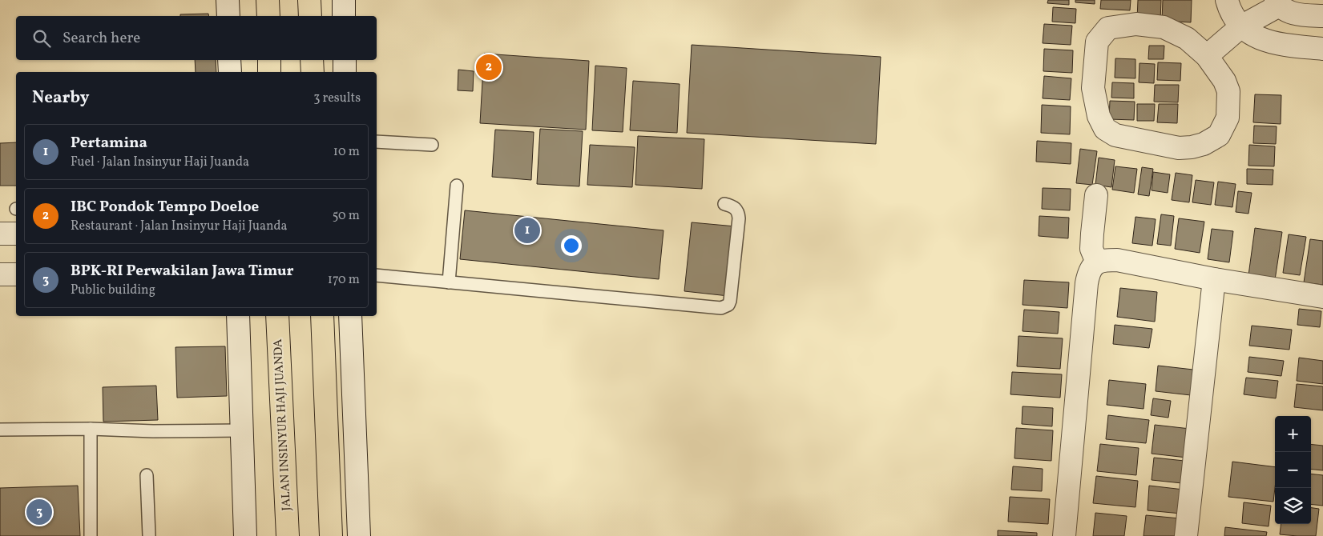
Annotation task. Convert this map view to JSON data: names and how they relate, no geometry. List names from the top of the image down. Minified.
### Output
{"streets":{"highway":["JALAN INSINYUR HAJI JUANDA"]},"page":{"search":"Search here","pins":["2","1","3"],"heading":["Nearby","3 results"],"list":[{"mark":"1","name":"Pertamina","note":"Fuel · Jalan Insinyur Haji Juanda","value":"10 m"},{"mark":"2","name":"IBC Pondok Tempo Doeloe","note":"Restaurant · Jalan Insinyur Haji Juanda","value":"50 m"},{"mark":"3","name":"BPK-RI Perwakilan Jawa Timur","note":"Public building","value":"170 m"}],"map_buttons":["+","−"]}}
